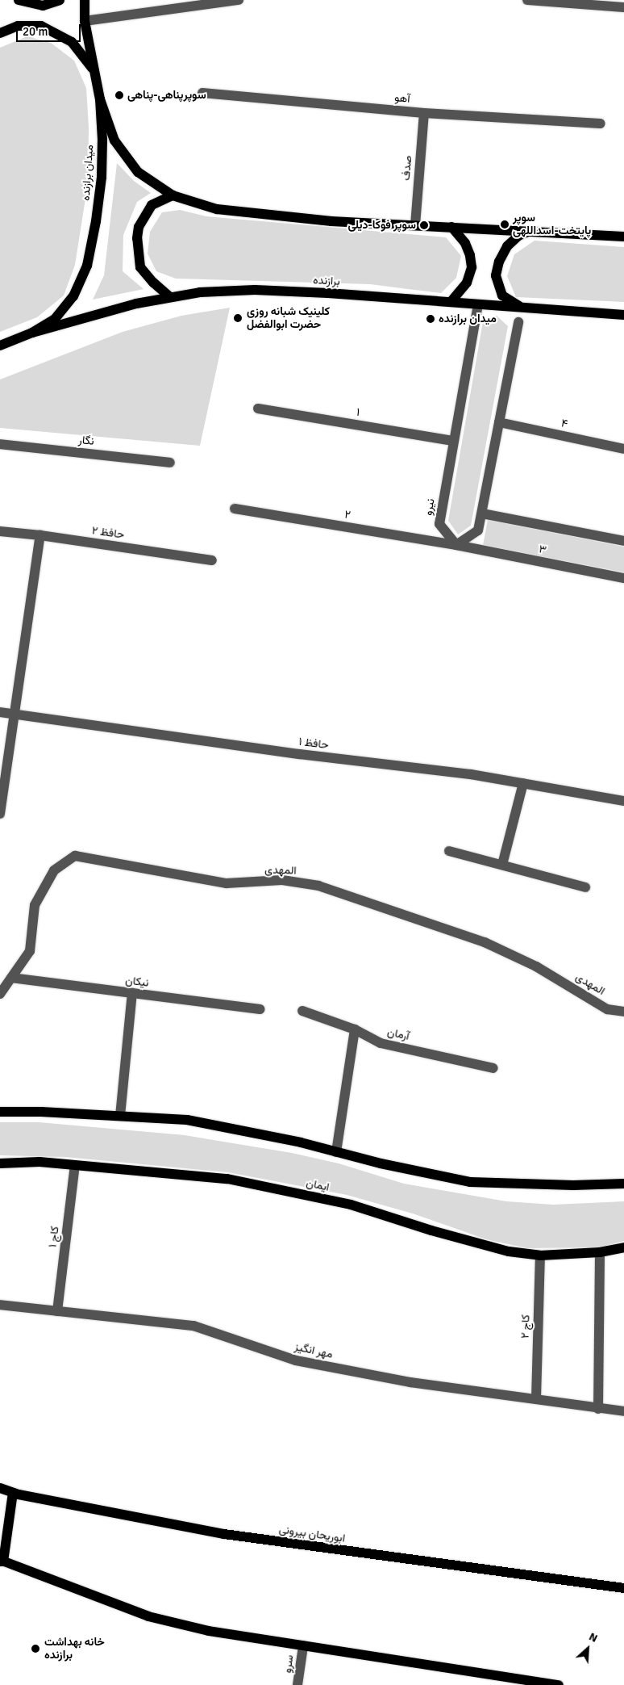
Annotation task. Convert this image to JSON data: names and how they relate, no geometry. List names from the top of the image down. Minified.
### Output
{"streets":{"main road":["میدان برازنده","برازنده","ایمان","ابوریحان بیرونی"],"street":["آهو","صدف","۱","۴","نگار","نیرو","۲","حافظ ۲","۳","حافظ ۱","المهدی","نیکان","آرمان","کاج ۱","کاج ۲","مهر انگیز","سرو"]},"crossings":[["آهو","صدف"],["میدان برازنده","برازنده"],["برازنده","نیرو"],["۱","نیرو"],["نیرو","۲"],["نیرو","۳"],["۲","۳"],["المهدی","نیکان"],["ایمان","کاج ۱"],["ایمان","کاج ۲"],["کاج ۱","مهر انگیز"],["کاج ۲","مهر انگیز"]],"places":["سوپرپناهی-پناهی","سوپر پایتخت-اسداللهی","سوپر فوکا-دیلی","کلینیک شبانه روزی حضرت ابوالفضل","میدان برازنده","خانه بهداشت برازنده"],"scale_bar":"20 m","north":"top right"}
